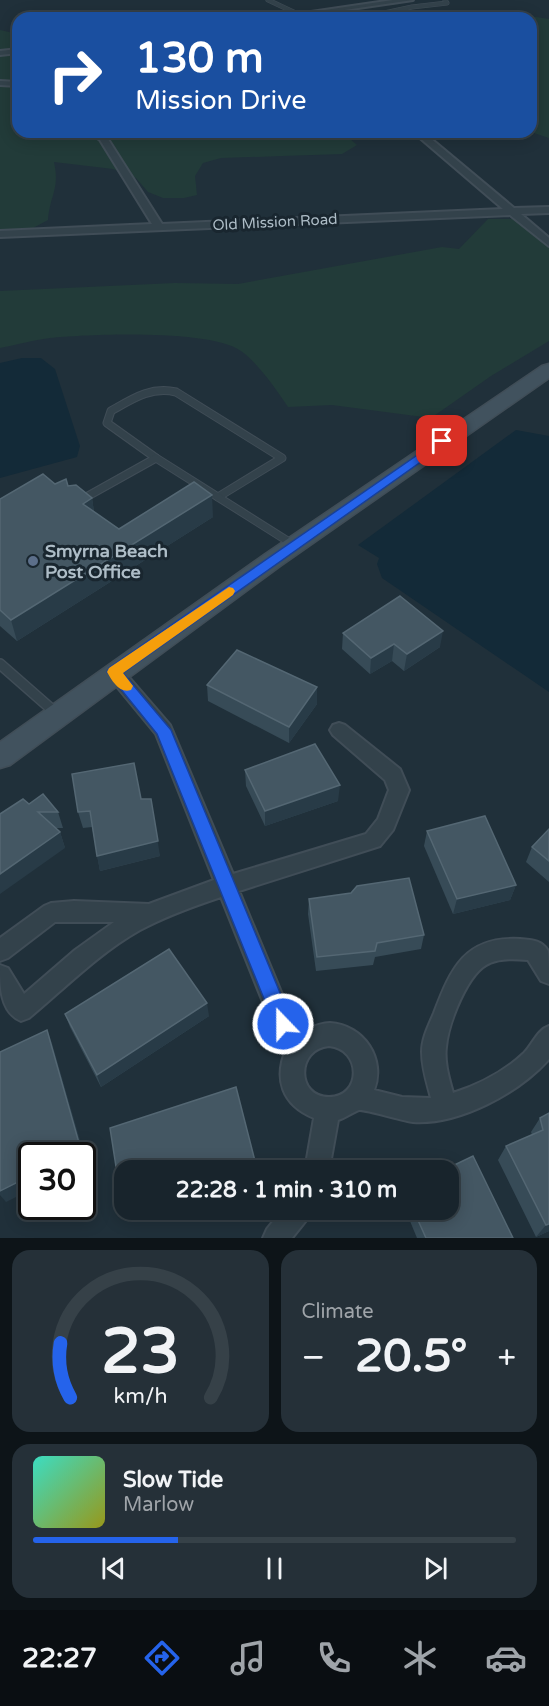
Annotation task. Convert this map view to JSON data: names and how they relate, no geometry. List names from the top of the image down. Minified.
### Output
{"streets":{"street":["Old Mission Road"]},"places":["Smyrna Beach Post Office"],"page":{"turn":["130 m","Mission Drive"],"limit":"30","trip":"22:28 · 1 min · 310 m","tile":"Climate","heat":["−","20.5°","+"],"song":["Slow Tide","Marlow"],"tabs":"22:27","gauge":["23","km/h"]}}
